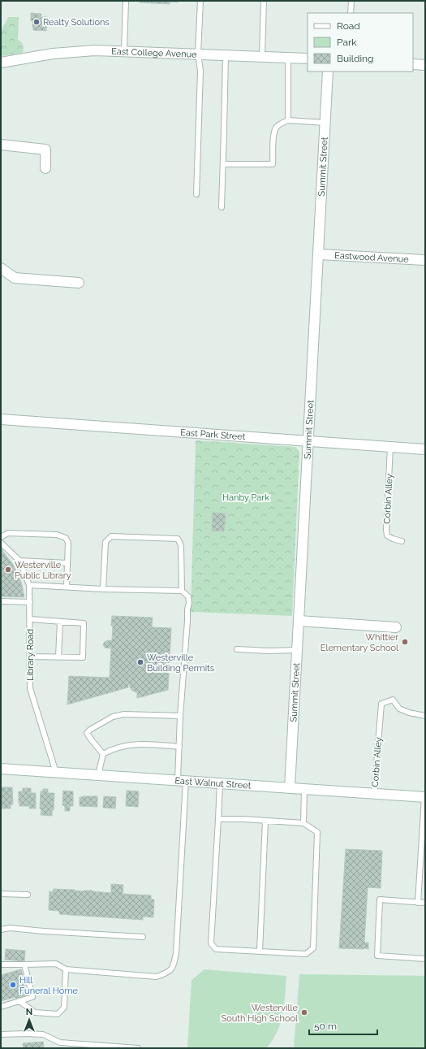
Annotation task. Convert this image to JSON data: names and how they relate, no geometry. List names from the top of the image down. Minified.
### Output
{"streets":{"street":["East College Avenue","Summit Street","Eastwood Avenue","East Park Street","East Walnut Street"],"lane":["Corbin Alley","Library Road"]},"crossings":[["Summit Street","Eastwood Avenue"],["Summit Street","East Park Street"],["Summit Street","East Walnut Street"],["East Park Street","Corbin Alley"],["Corbin Alley","East Walnut Street"],["Library Road","East Walnut Street"]],"parks":["Hanby Park"],"places":["Realty Solutions","Westerville Public Library","Whittier Elementary School","Westerville Building Permits","Hill Funeral Home","Westerville South High School"],"legend":["Road","Park","Building"],"scale_bar":"50 m","north":"top"}
